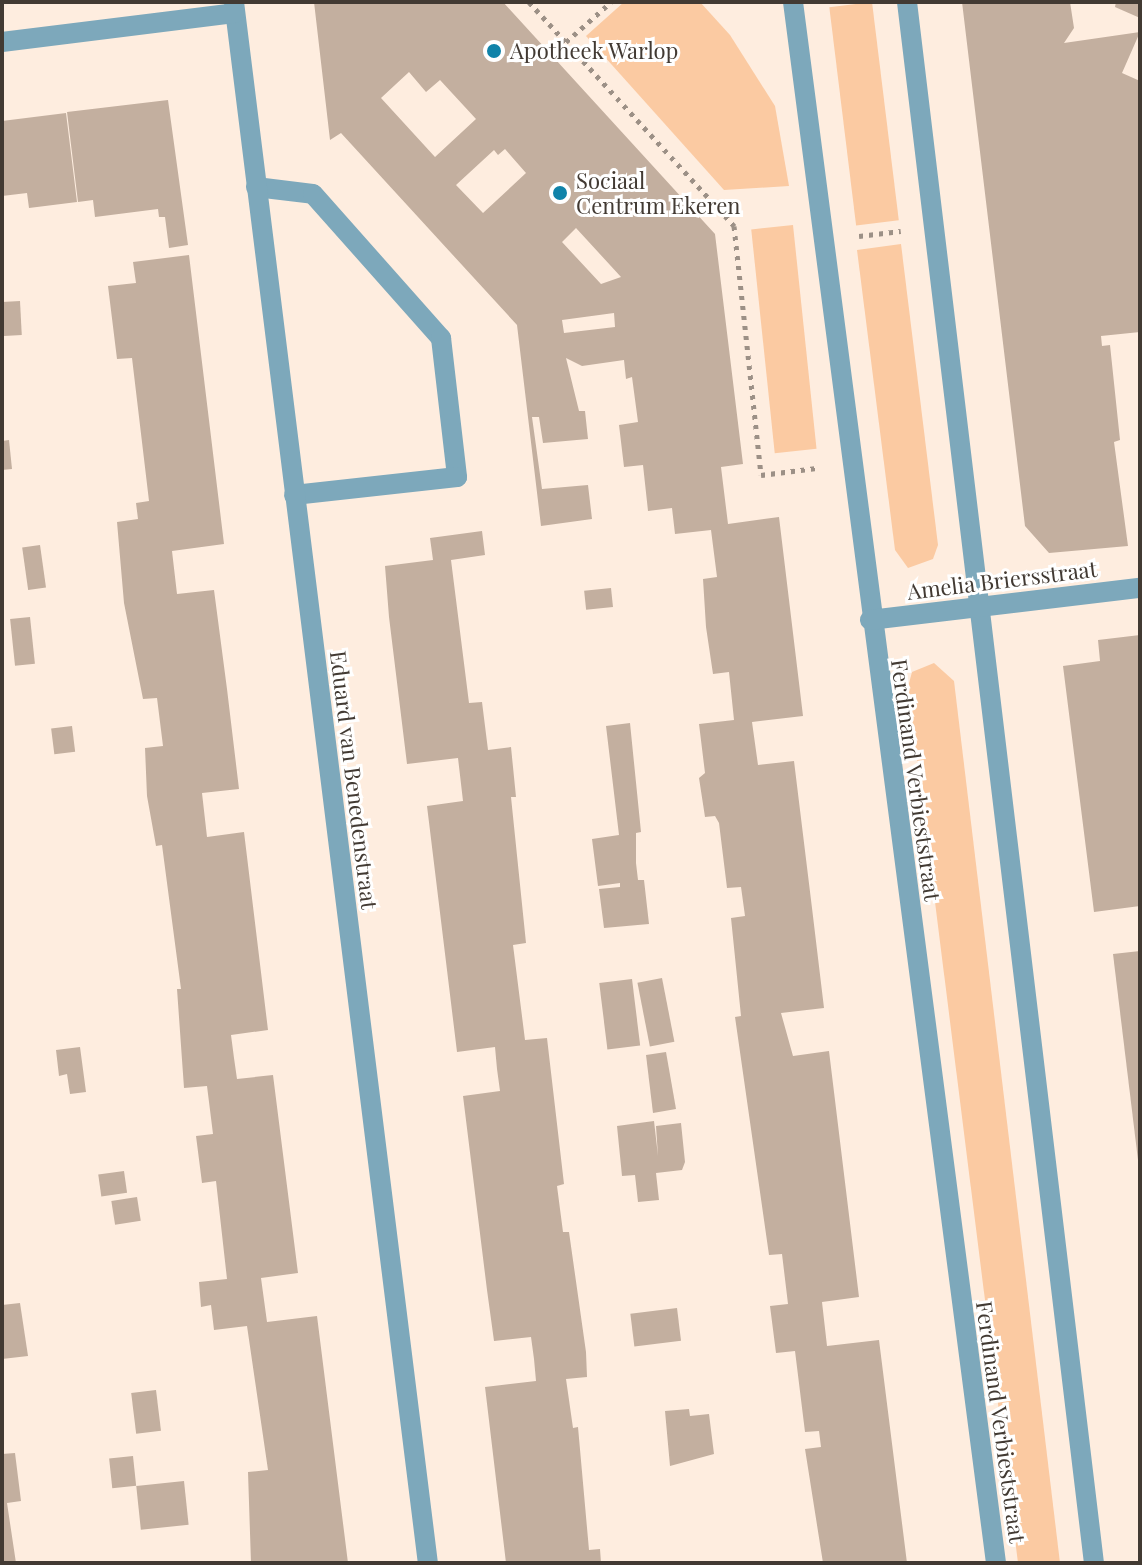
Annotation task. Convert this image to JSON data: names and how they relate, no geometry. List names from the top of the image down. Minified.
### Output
{"streets":{"street":["Amelia Briersstraat","Eduard van Benedenstraat","Ferdinand Verbieststraat"]},"crossings":[["Amelia Briersstraat","Ferdinand Verbieststraat"]],"places":["Apotheek Warlop","Sociaal Centrum Ekeren"]}
